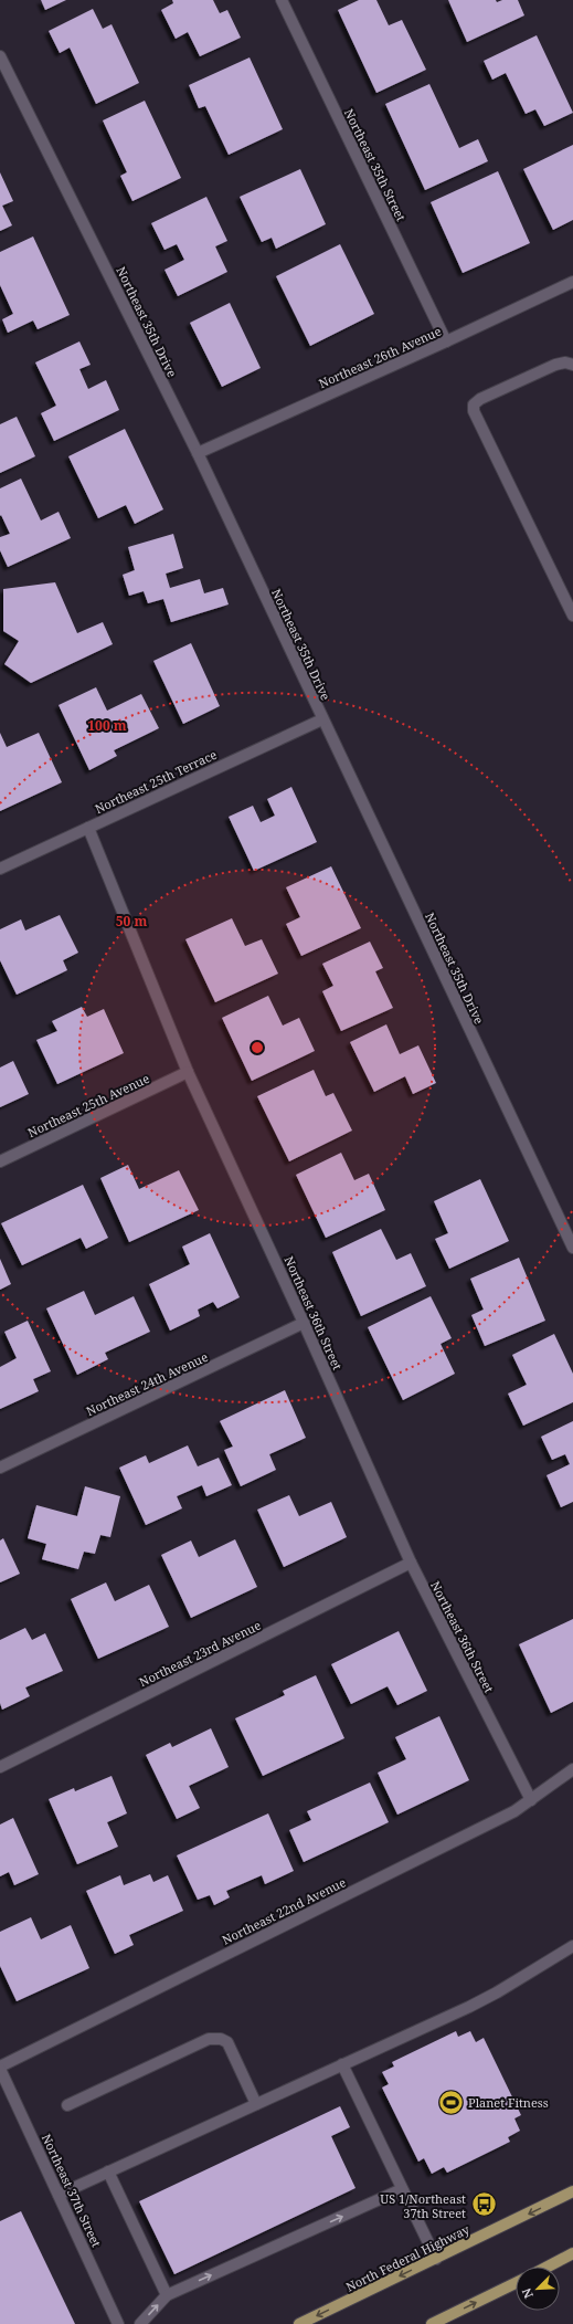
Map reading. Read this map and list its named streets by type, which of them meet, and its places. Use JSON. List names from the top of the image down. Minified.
{"streets":{"main road":["North Federal Highway"],"street":["Northeast 35th Street","Northeast 35th Drive","Northeast 26th Avenue","Northeast 25th Terrace","Northeast 25th Avenue","Northeast 36th Street","Northeast 24th Avenue","Northeast 23rd Avenue","Northeast 22nd Avenue","Northeast 37th Street"]},"crossings":[["Northeast 35th Street","Northeast 26th Avenue"],["Northeast 35th Drive","Northeast 26th Avenue"],["Northeast 35th Drive","Northeast 25th Terrace"],["Northeast 25th Terrace","Northeast 36th Street"],["Northeast 25th Avenue","Northeast 36th Street"],["Northeast 36th Street","Northeast 24th Avenue"],["Northeast 36th Street","Northeast 23rd Avenue"],["Northeast 36th Street","Northeast 22nd Avenue"],["Northeast 22nd Avenue","Northeast 37th Street"]],"places":{"sports":["Planet Fitness"],"bus stop":["US 1/Northeast 37th Street"]},"north":"bottom left","rings":["100 m","50 m"]}
